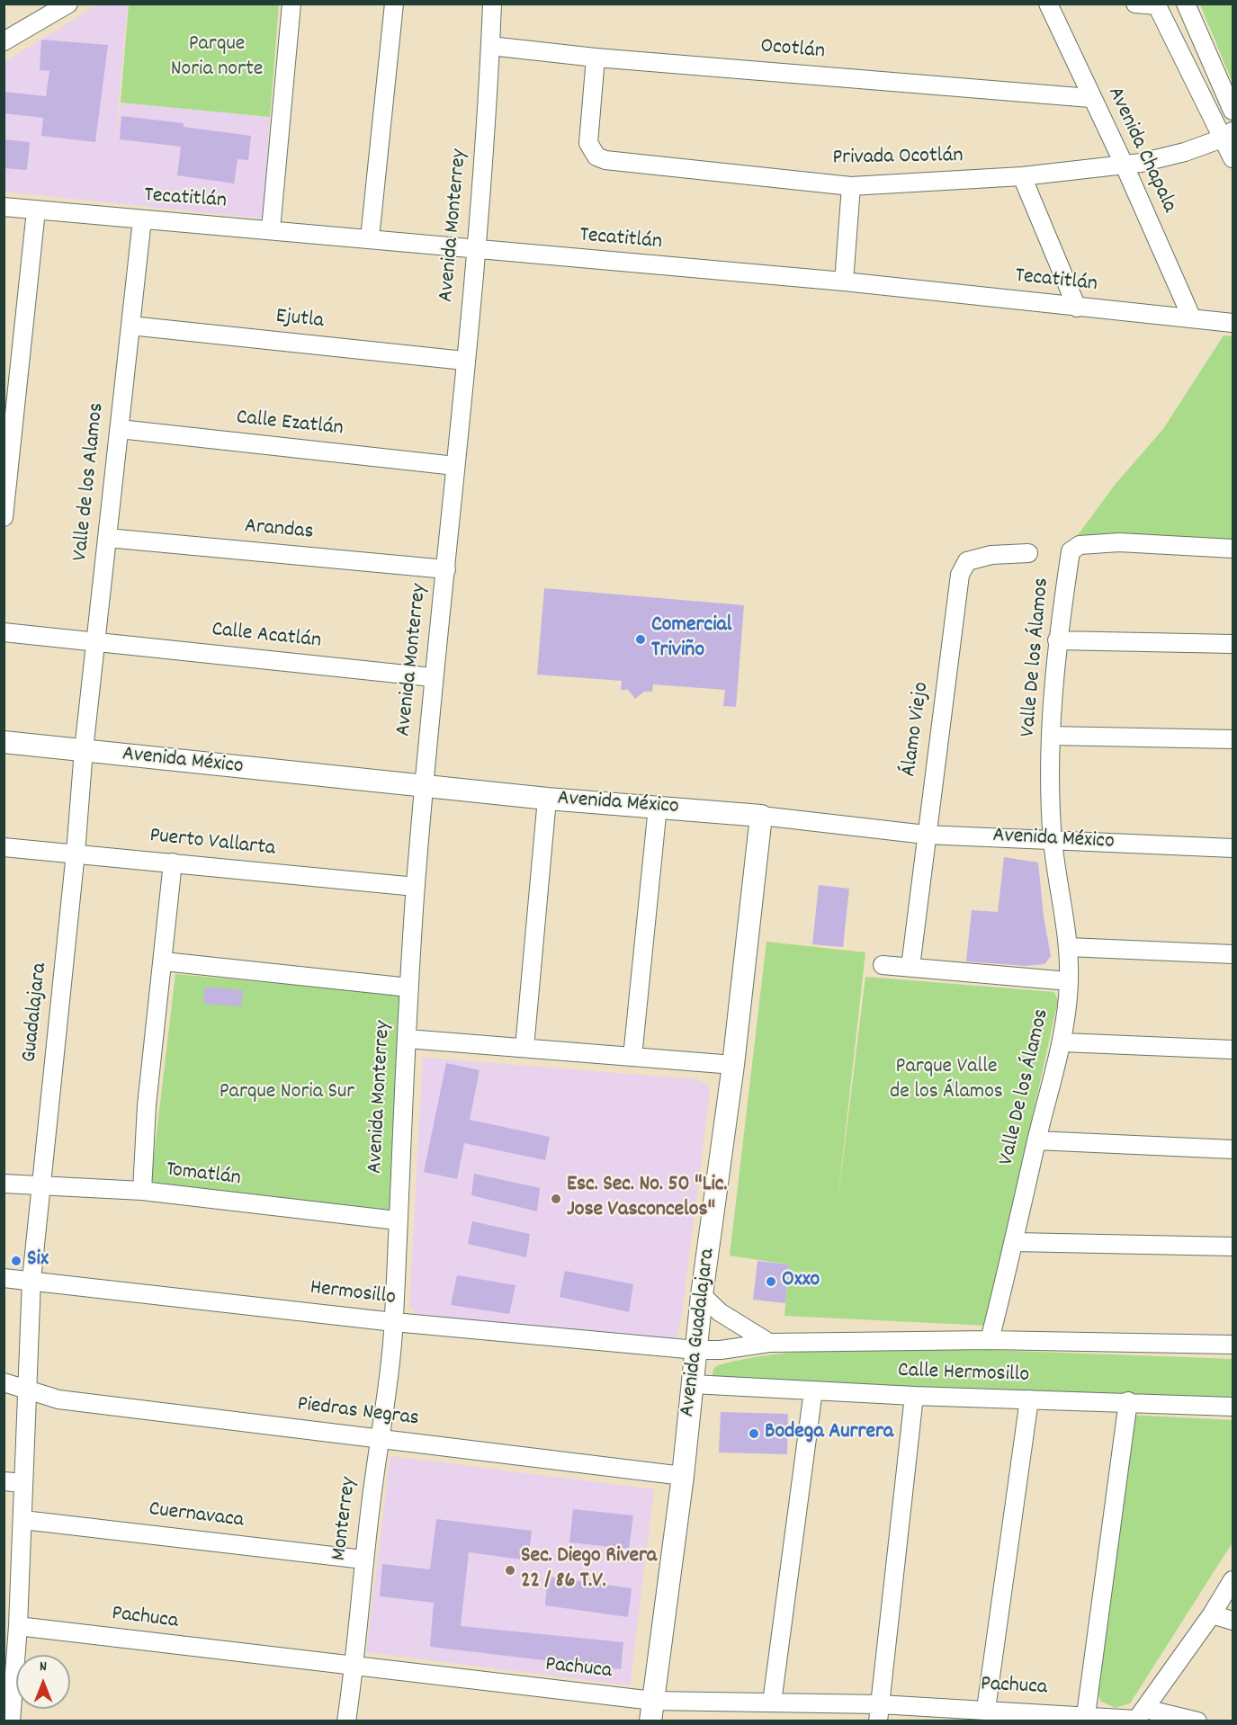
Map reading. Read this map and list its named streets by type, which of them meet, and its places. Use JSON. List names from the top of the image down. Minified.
{"streets":{"main road":["Avenida México","Avenida Guadalajara"],"street":["Ocotlán","Avenida Chapala","Privada Ocotlán","Tecatitlán","Avenida Monterrey","Ejutla","Calle Ezatlán","Valle de los Alamos","Arandas","Calle Acatlán","Valle De los Álamos","Álamo Viejo","Puerto Vallarta","Guadalajara","Tomatlán","Hermosillo","Calle Hermosillo","Piedras Negras","Cuernavaca","Monterrey","Pachuca"]},"crossings":[["Ocotlán","Avenida Chapala"],["Ocotlán","Privada Ocotlán"],["Ocotlán","Avenida Monterrey"],["Avenida Chapala","Privada Ocotlán"],["Avenida Chapala","Tecatitlán"],["Tecatitlán","Avenida Monterrey"],["Tecatitlán","Valle de los Alamos"],["Avenida Monterrey","Ejutla"],["Avenida Monterrey","Calle Ezatlán"],["Avenida Monterrey","Arandas"],["Avenida Monterrey","Calle Acatlán"],["Avenida Monterrey","Avenida México"],["Avenida Monterrey","Puerto Vallarta"],["Avenida Monterrey","Tomatlán"],["Avenida Monterrey","Hermosillo"],["Avenida Monterrey","Monterrey"],["Ejutla","Valle de los Alamos"],["Calle Ezatlán","Valle de los Alamos"],["Valle de los Alamos","Arandas"],["Valle de los Alamos","Calle Acatlán"],["Valle de los Alamos","Avenida México"],["Valle de los Alamos","Guadalajara"],["Valle De los Álamos","Avenida México"],["Valle De los Álamos","Calle Hermosillo"],["Álamo Viejo","Avenida México"],["Avenida México","Guadalajara"],["Avenida México","Avenida Guadalajara"],["Puerto Vallarta","Guadalajara"],["Guadalajara","Tomatlán"],["Guadalajara","Hermosillo"],["Guadalajara","Piedras Negras"],["Guadalajara","Cuernavaca"],["Guadalajara","Pachuca"],["Hermosillo","Avenida Guadalajara"],["Hermosillo","Calle Hermosillo"],["Hermosillo","Monterrey"],["Avenida Guadalajara","Calle Hermosillo"],["Avenida Guadalajara","Piedras Negras"],["Avenida Guadalajara","Pachuca"],["Piedras Negras","Monterrey"],["Cuernavaca","Monterrey"],["Monterrey","Pachuca"]],"parks":["Parque Noria norte","Parque Valle de los Álamos","Parque Noria Sur"],"places":["Comercial Triviño","Esc. Sec. No. 50 \"Lic. Jose Vasconcelos\"","Six","Oxxo","Bodega Aurrera","Sec. Diego Rivera 22 / 86 T.V."],"north":"top"}
